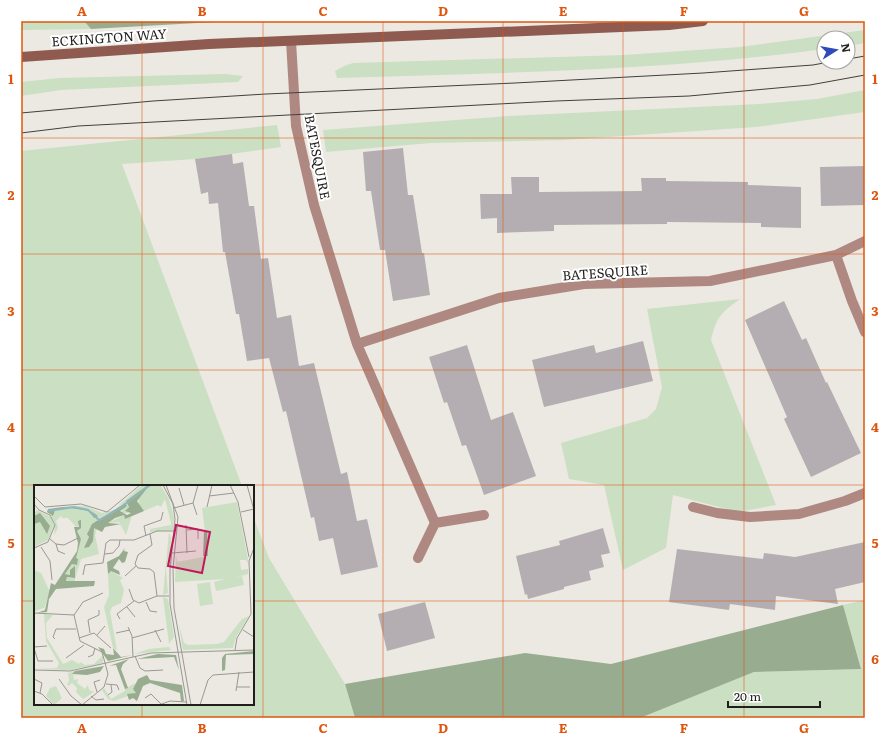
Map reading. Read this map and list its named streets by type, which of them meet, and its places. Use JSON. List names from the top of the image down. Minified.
{"streets":{"main road":["ECKINGTON WAY"],"street":["BATESQUIRE"]},"crossings":[["ECKINGTON WAY","BATESQUIRE"]],"scale_bar":"20 m","north":"right","grid":{"columns":["A","B","C","D","E","F","G"],"rows":["1","2","3","4","5","6"]}}
